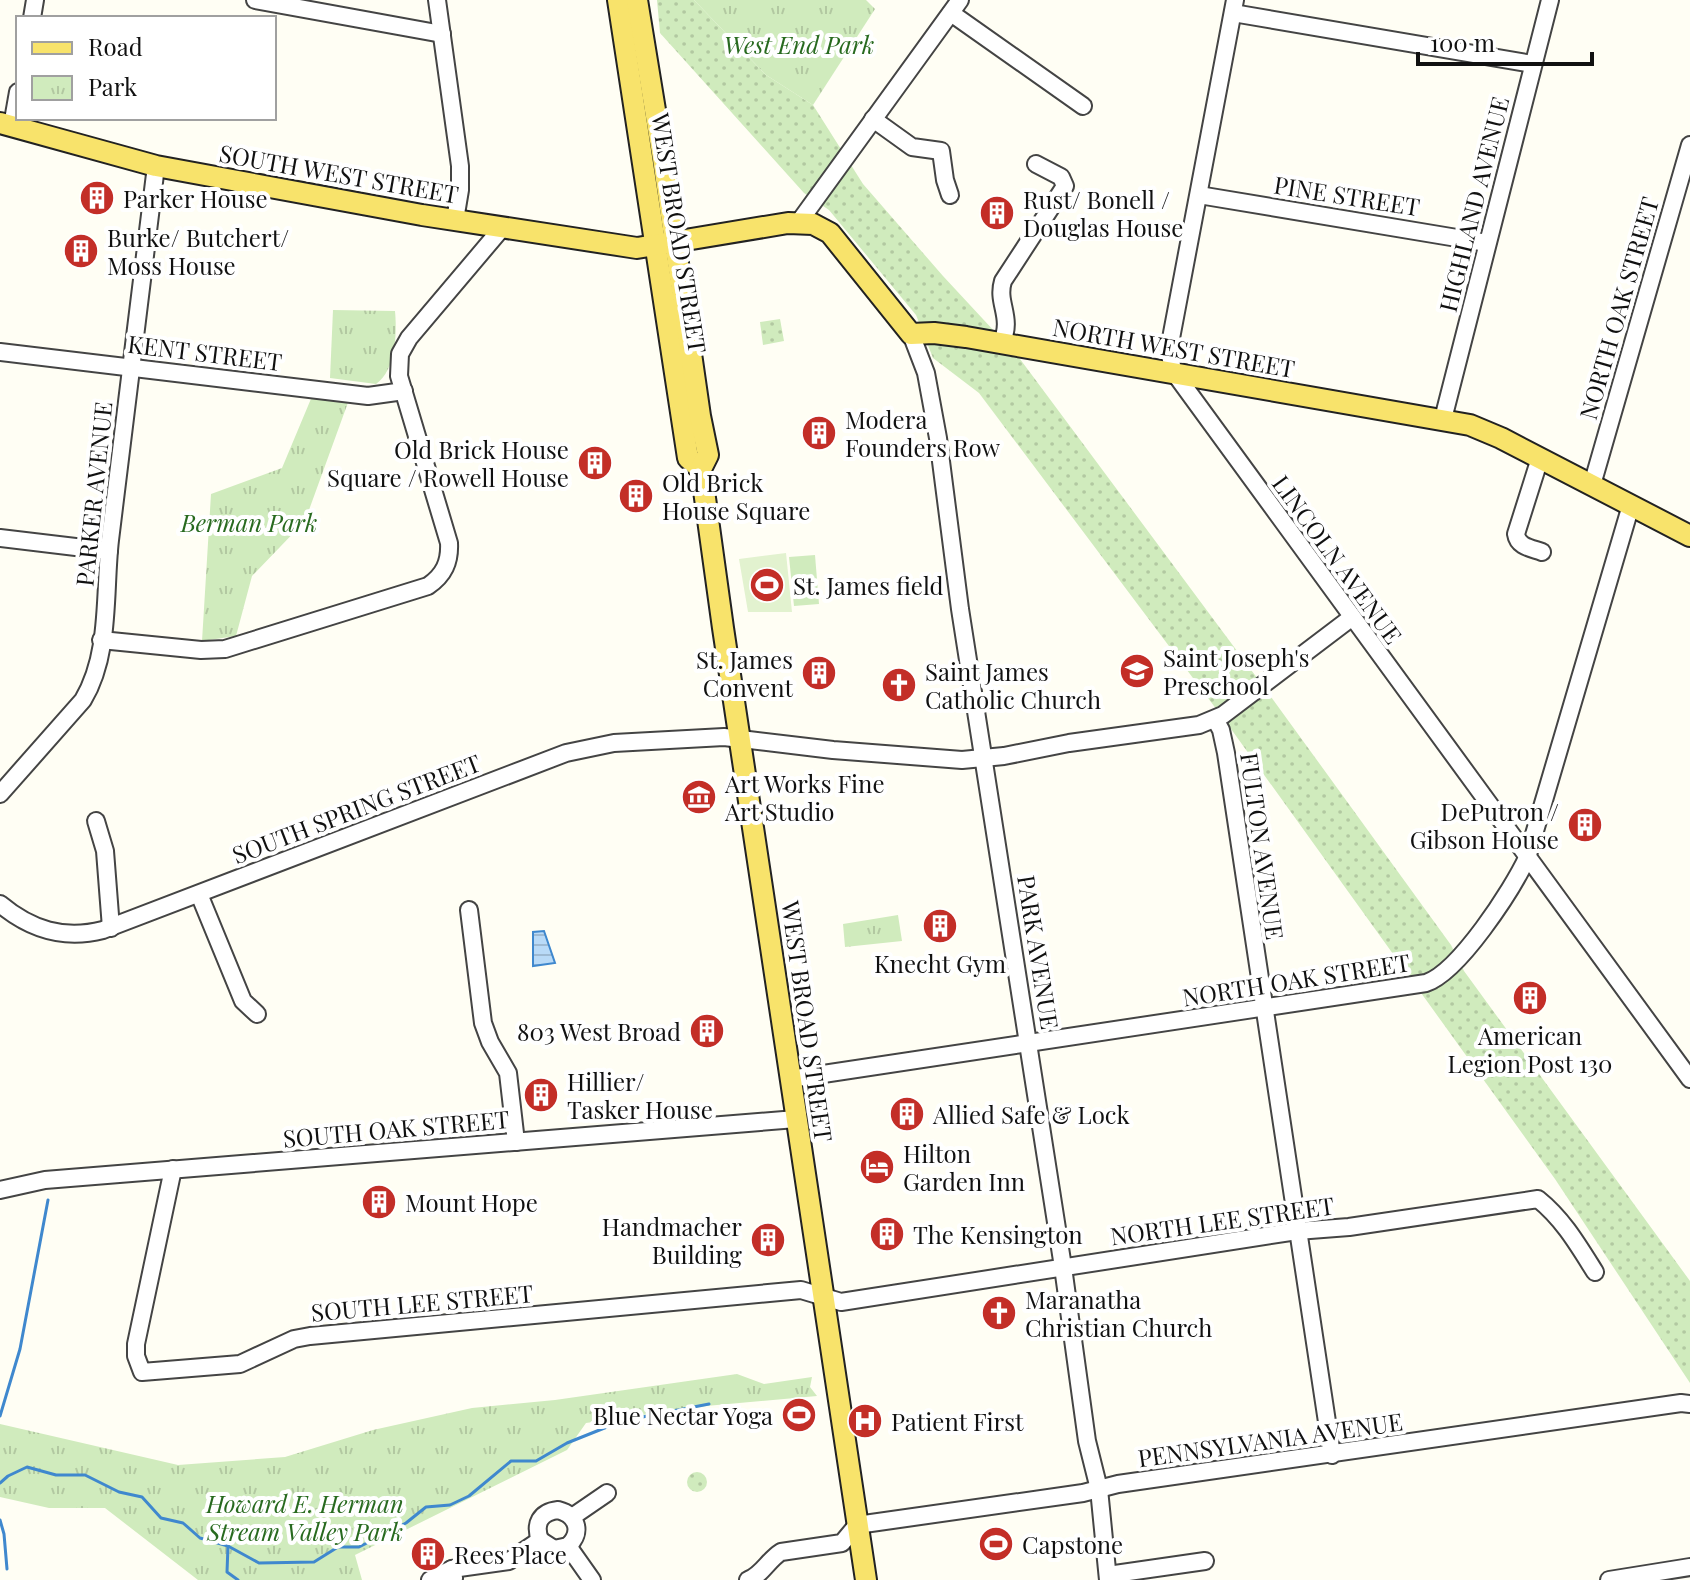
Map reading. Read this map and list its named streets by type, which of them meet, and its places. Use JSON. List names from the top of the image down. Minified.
{"streets":{"main road":["SOUTH WEST STREET","WEST BROAD STREET","NORTH WEST STREET"],"street":["PINE STREET","HIGHLAND AVENUE","NORTH OAK STREET","KENT STREET","PARKER AVENUE","LINCOLN AVENUE","SOUTH SPRING STREET","FULTON AVENUE","PARK AVENUE","SOUTH OAK STREET","NORTH LEE STREET","SOUTH LEE STREET","PENNSYLVANIA AVENUE"]},"crossings":[["SOUTH WEST STREET","WEST BROAD STREET"],["SOUTH WEST STREET","PARKER AVENUE"],["PINE STREET","HIGHLAND AVENUE"],["HIGHLAND AVENUE","NORTH WEST STREET"],["WEST BROAD STREET","NORTH OAK STREET"],["WEST BROAD STREET","SOUTH SPRING STREET"],["WEST BROAD STREET","SOUTH OAK STREET"],["WEST BROAD STREET","NORTH LEE STREET"],["WEST BROAD STREET","SOUTH LEE STREET"],["WEST BROAD STREET","PENNSYLVANIA AVENUE"],["NORTH OAK STREET","NORTH WEST STREET"],["NORTH OAK STREET","LINCOLN AVENUE"],["NORTH OAK STREET","FULTON AVENUE"],["NORTH OAK STREET","PARK AVENUE"],["NORTH WEST STREET","LINCOLN AVENUE"],["NORTH WEST STREET","PARK AVENUE"],["KENT STREET","PARKER AVENUE"],["SOUTH SPRING STREET","FULTON AVENUE"],["SOUTH SPRING STREET","PARK AVENUE"],["FULTON AVENUE","NORTH LEE STREET"],["FULTON AVENUE","PENNSYLVANIA AVENUE"],["PARK AVENUE","NORTH LEE STREET"],["PARK AVENUE","PENNSYLVANIA AVENUE"],["SOUTH OAK STREET","SOUTH LEE STREET"],["NORTH LEE STREET","SOUTH LEE STREET"]],"parks":["West End Park","Berman Park","Howard E. Herman Stream Valley Park"],"places":{"building":["Parker House","Rust/ Bonell / Douglas House","Burke/ Butchert/ Moss House","Modera Founders Row","Old Brick House Square / Rowell House","Old Brick House Square","St. James Convent","DePutron / Gibson House","Knecht Gym","American Legion Post 130","803 West Broad","Hillier/ Tasker House","Allied Safe & Lock","Mount Hope","The Kensington","Handmacher Building","Rees Place"],"sports":["St. James field","Blue Nectar Yoga","Capstone"],"school or university":["Saint Joseph's Preschool"],"church":["Saint James Catholic Church","Maranatha Christian Church"],"museum":["Art Works Fine Art Studio"],"hotel":["Hilton Garden Inn"],"hospital":["Patient First"]},"legend":["Road","Park"],"scale_bar":"100 m"}
